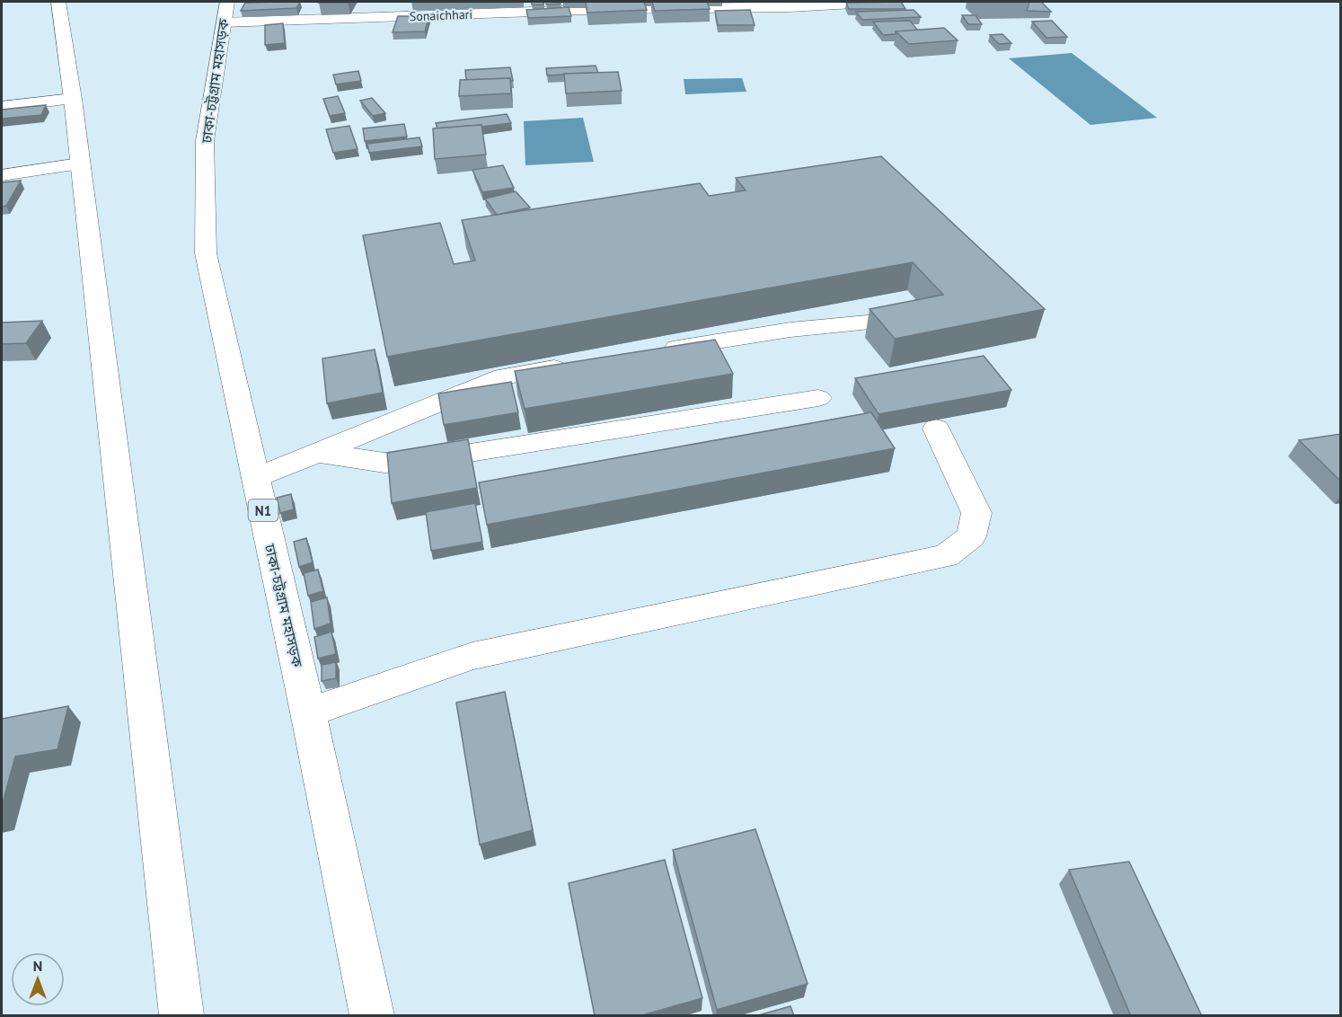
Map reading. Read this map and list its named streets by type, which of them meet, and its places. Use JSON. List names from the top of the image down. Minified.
{"streets":{"main road":["Sonaichhari","ঢাকা-চট্টগ্রাম মহাসড়ক","N1"]},"crossings":[["Sonaichhari","ঢাকা-চট্টগ্রাম মহাসড়ক"]],"north":"top"}
